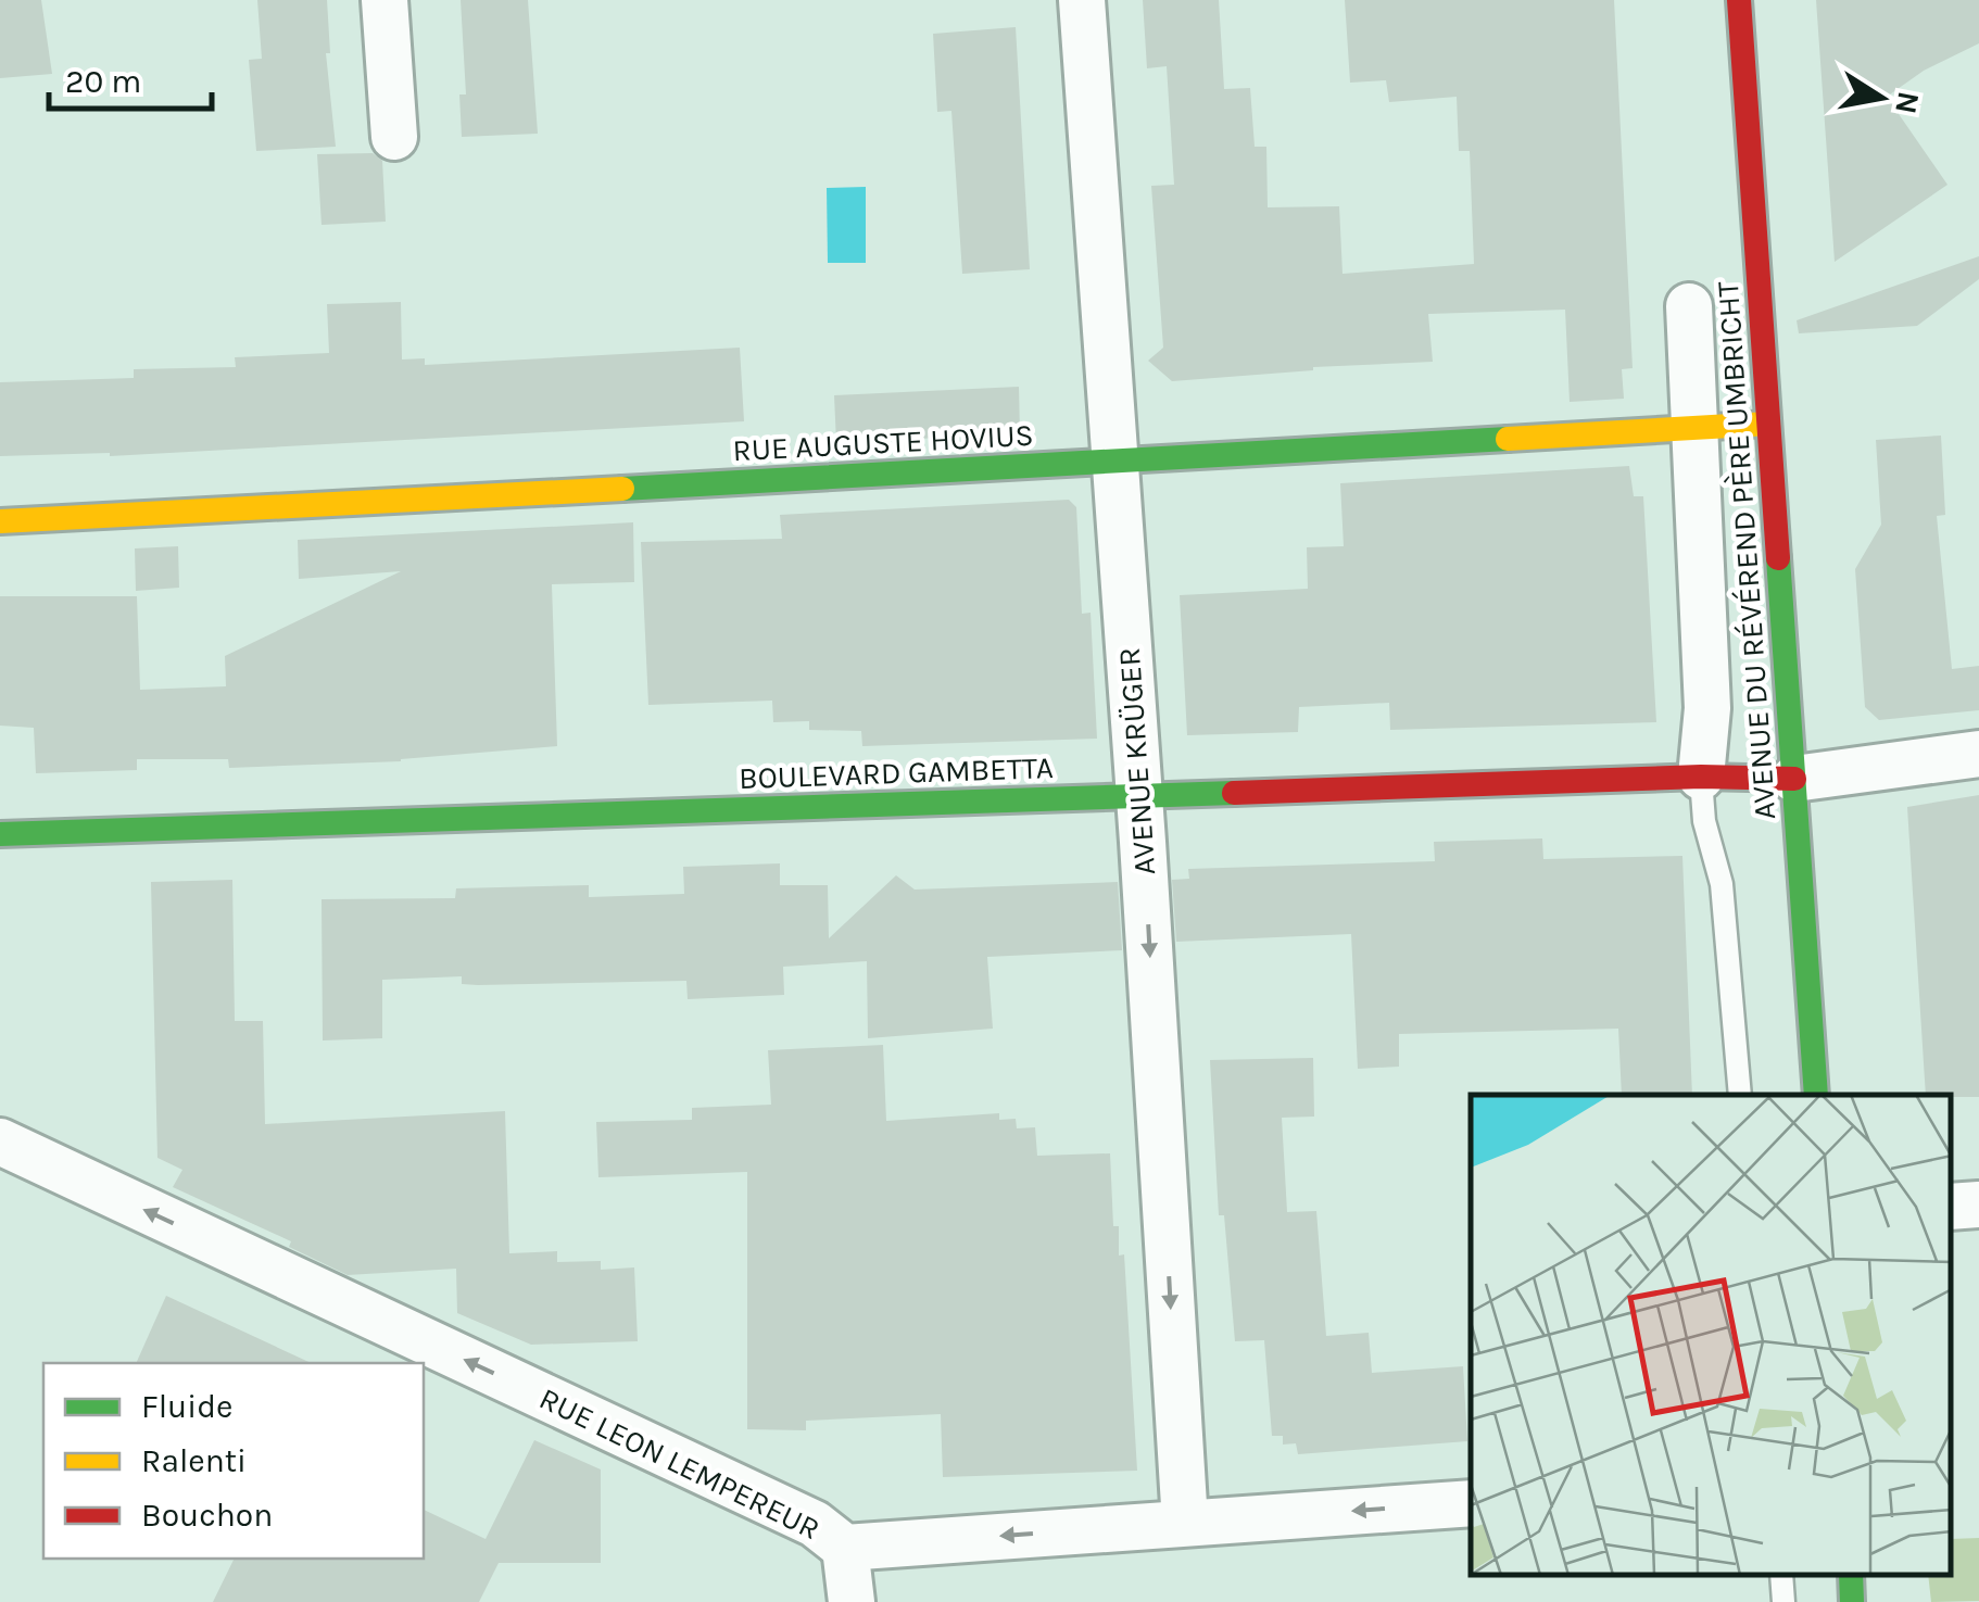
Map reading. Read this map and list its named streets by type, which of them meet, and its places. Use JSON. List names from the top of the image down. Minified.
{"streets":{"main road":["RUE AUGUSTE HOVIUS","AVENUE DU RÉVÉREND PÈRE UMBRICHT","BOULEVARD GAMBETTA"],"street":["AVENUE KRÜGER","RUE LEON LEMPEREUR"]},"crossings":[["RUE AUGUSTE HOVIUS","AVENUE DU RÉVÉREND PÈRE UMBRICHT"],["RUE AUGUSTE HOVIUS","AVENUE KRÜGER"],["AVENUE DU RÉVÉREND PÈRE UMBRICHT","BOULEVARD GAMBETTA"],["AVENUE KRÜGER","BOULEVARD GAMBETTA"],["AVENUE KRÜGER","RUE LEON LEMPEREUR"]],"one_way":["AVENUE KRÜGER","RUE LEON LEMPEREUR"],"legend":["Fluide","Ralenti","Bouchon"],"scale_bar":"20 m","north":"right"}
